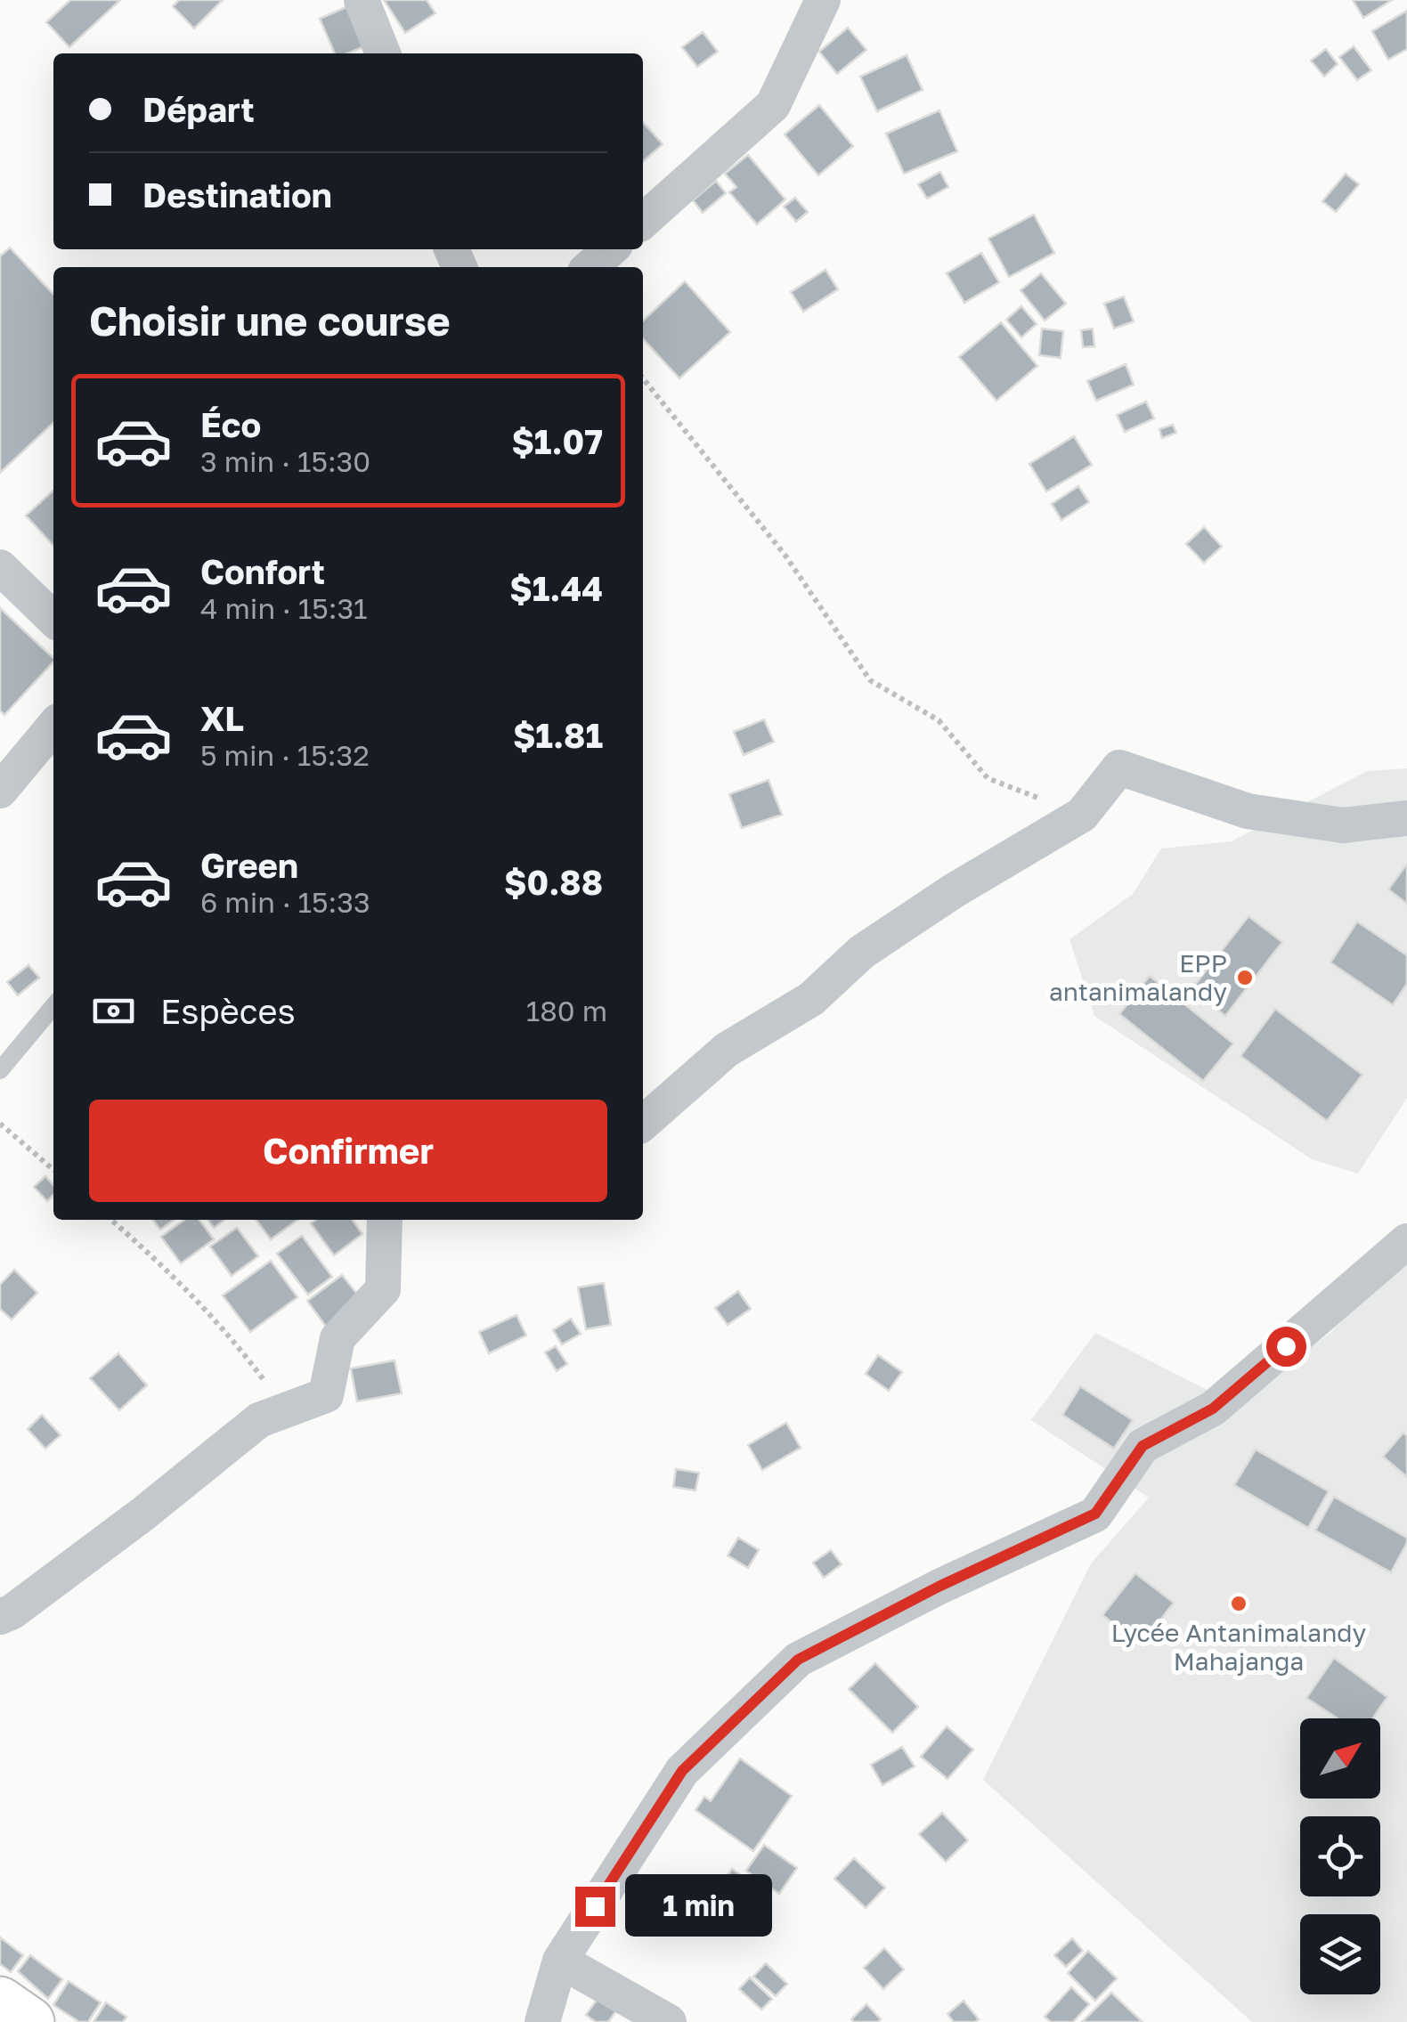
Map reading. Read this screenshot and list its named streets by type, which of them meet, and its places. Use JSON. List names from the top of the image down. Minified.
{"places":["EPP antanimalandy","Lycée Antanimalandy Mahajanga"],"north":"top right","page":{"banner":["Départ","Destination"],"heading":"Choisir une course","list":[{"name":"Éco","note":"3 min · 15:30","value":"$1.07"},{"name":"Confort","note":"4 min · 15:31","value":"$1.44"},{"name":"XL","note":"5 min · 15:32","value":"$1.81"},{"name":"Green","note":"6 min · 15:33","value":"$0.88"}],"pay":["Espèces","180 m"],"buttons":"Confirmer","bubble":"1 min"}}
